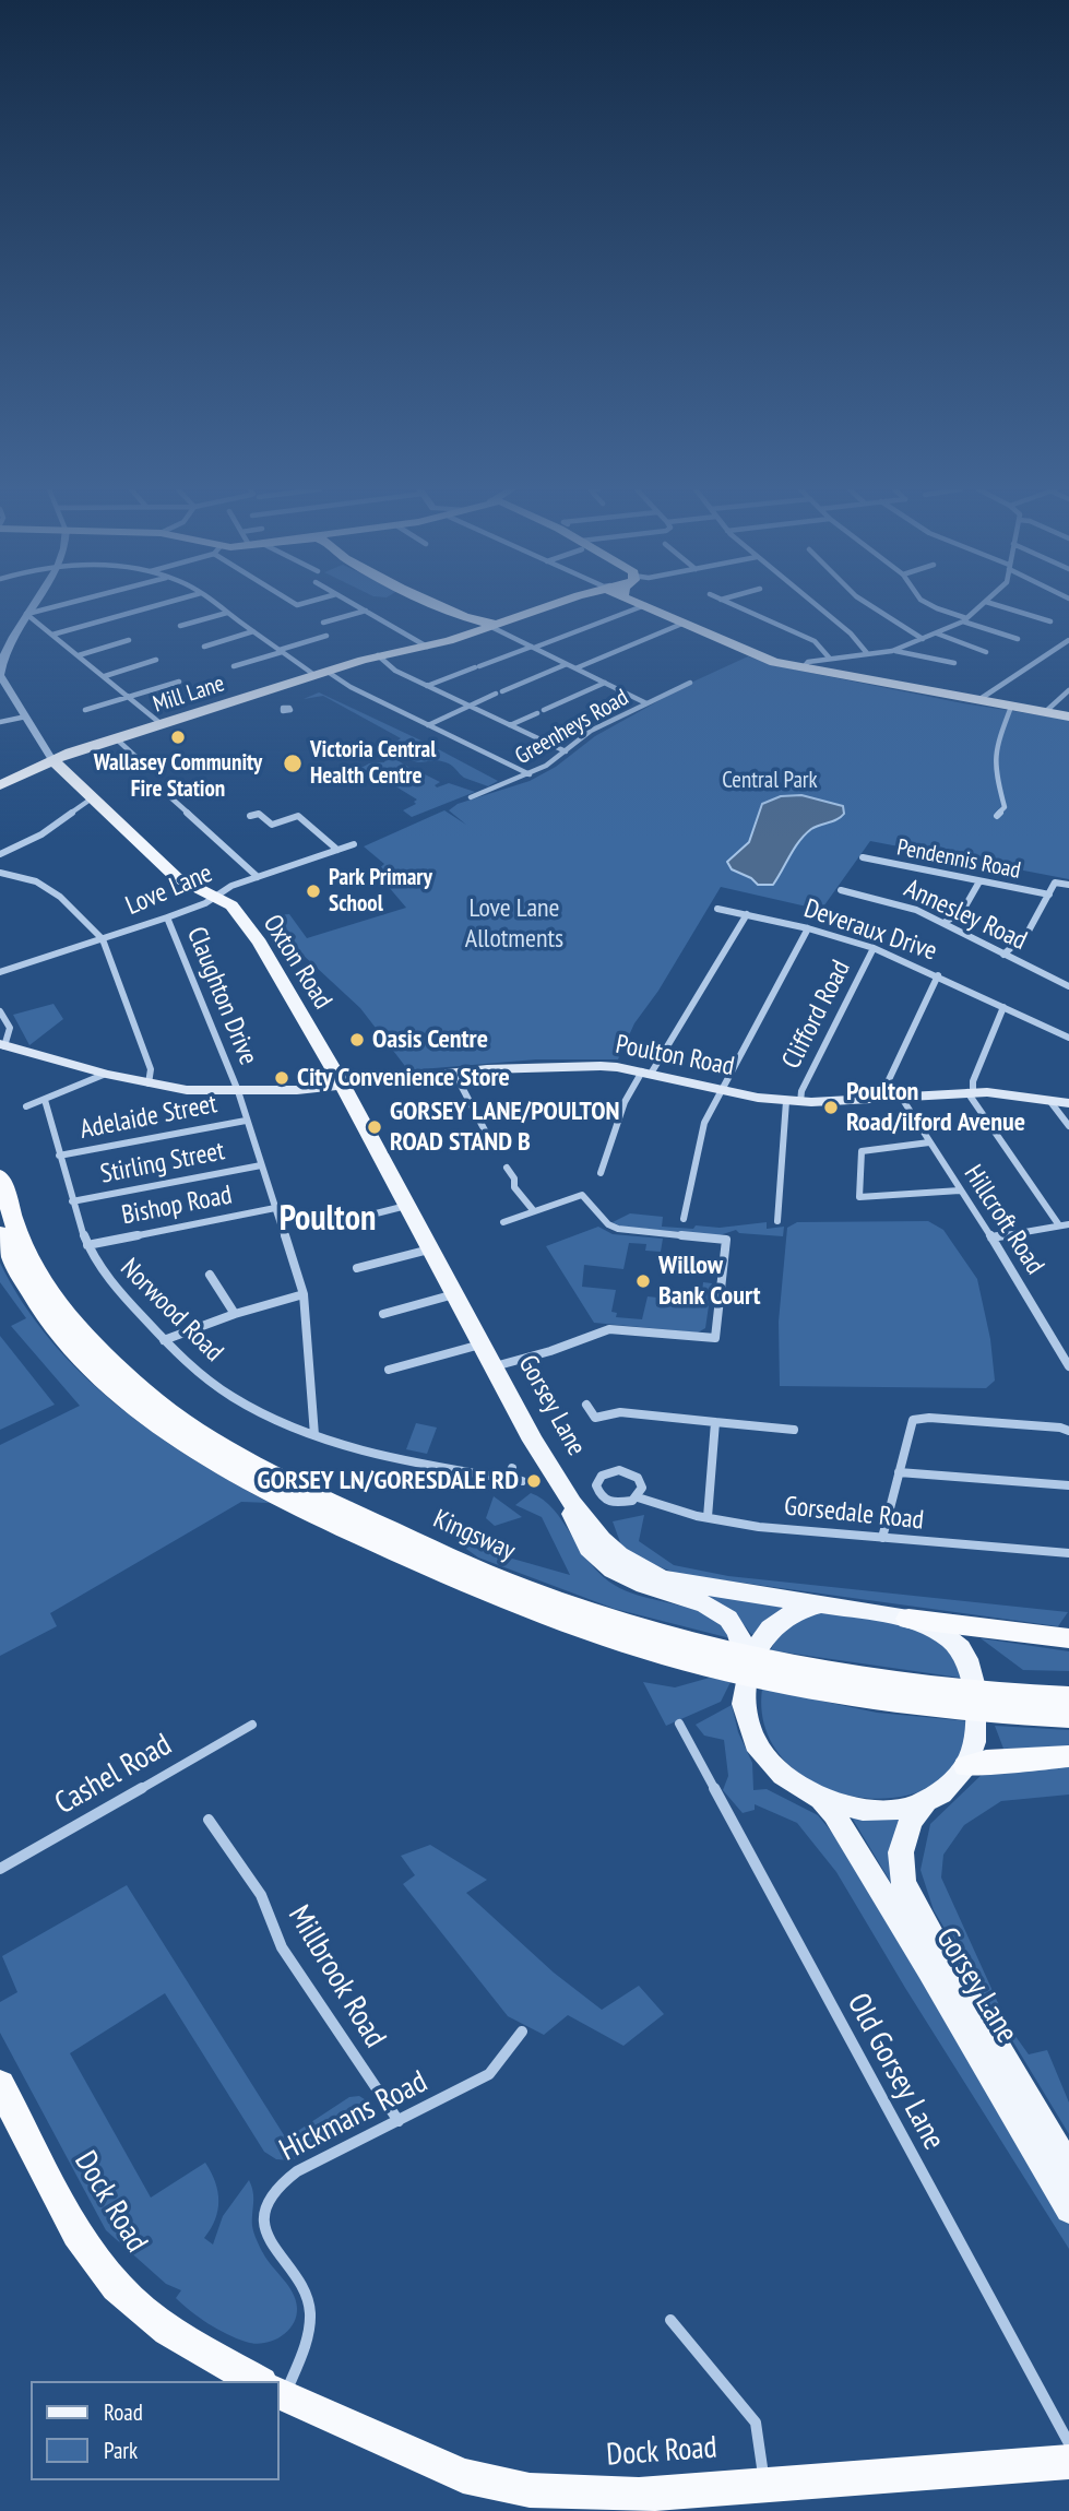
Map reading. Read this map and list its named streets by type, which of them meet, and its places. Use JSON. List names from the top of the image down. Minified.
{"streets":{"highway":["Kingsway","Dock Road"],"main road":["Mill Lane","Oxton Road","Poulton Road","Gorsey Lane"],"street":["Greenheys Road","Pendennis Road","Love Lane","Annesley Road","Deveraux Drive","Claughton Drive","Clifford Road","Adelaide Street","Stirling Street","Bishop Road","Hillcroft Road","Norwood Road","Gorsedale Road","Cashel Road","Millbrook Road","Old Gorsey Lane","Hickmans Road"]},"crossings":[["Love Lane","Oxton Road"],["Love Lane","Claughton Drive"],["Deveraux Drive","Clifford Road"],["Oxton Road","Poulton Road"],["Oxton Road","Gorsey Lane"],["Claughton Drive","Poulton Road"],["Claughton Drive","Adelaide Street"],["Claughton Drive","Stirling Street"],["Claughton Drive","Bishop Road"],["Claughton Drive","Norwood Road"],["Clifford Road","Poulton Road"],["Poulton Road","Hillcroft Road"],["Poulton Road","Gorsey Lane"],["Adelaide Street","Norwood Road"],["Stirling Street","Norwood Road"],["Bishop Road","Norwood Road"],["Millbrook Road","Hickmans Road"]],"districts":["Poulton"],"parks":["Central Park","Love Lane Allotments"],"places":["Wallasey Community Fire Station","Victoria Central Health Centre","Park Primary School","Oasis Centre","City Convenience Store","Poulton Road/ilford Avenue","GORSEY LANE/POULTON ROAD STAND B","Willow Bank Court","GORSEY LN/GORESDALE RD"],"legend":["Road","Park"]}
